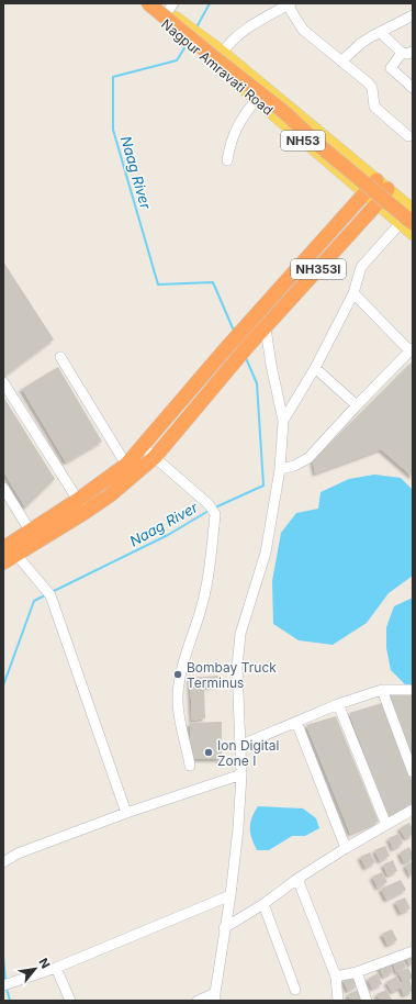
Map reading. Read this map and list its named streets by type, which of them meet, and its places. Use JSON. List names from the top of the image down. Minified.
{"streets":{"highway":["NH353I"],"main road":["Nagpur Amravati Road","NH53"]},"crossings":[["Nagpur Amravati Road","NH353I"]],"water":["Naag River"],"places":["Bombay Truck Terminus","Ion Digital Zone I"],"north":"top right"}
